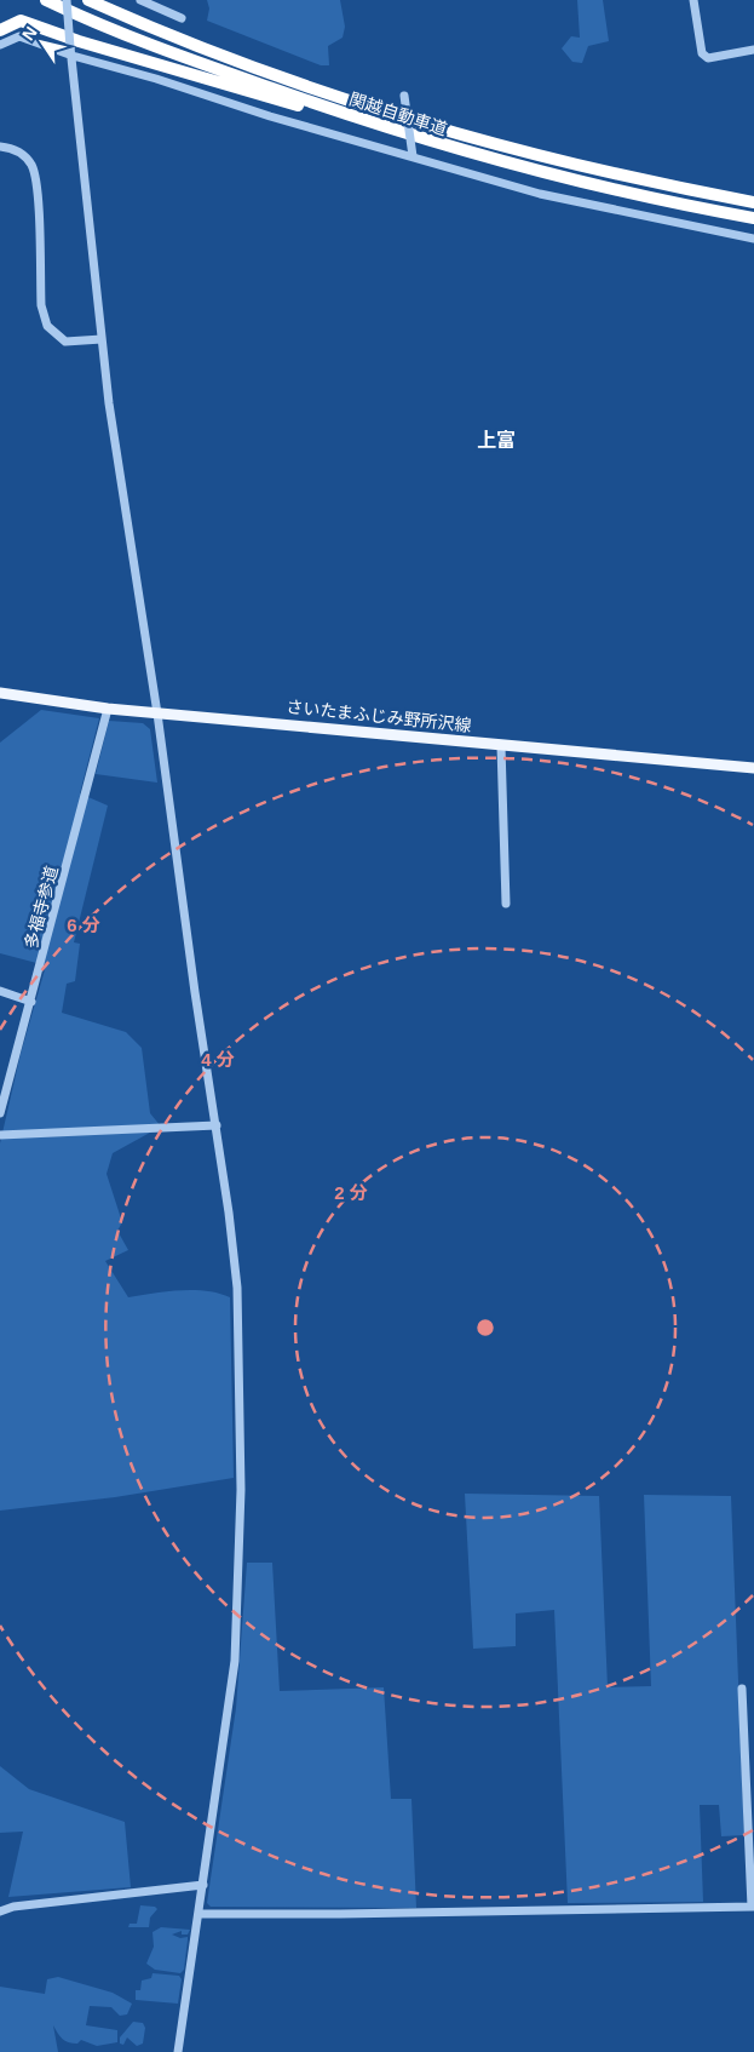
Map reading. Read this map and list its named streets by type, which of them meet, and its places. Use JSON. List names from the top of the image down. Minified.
{"streets":{"highway":["関越自動車道"],"main road":["さいたまふじみ野所沢線"],"street":["多福寺参道"]},"crossings":[["さいたまふじみ野所沢線","多福寺参道"]],"districts":["上富"],"north":"top left","rings":["6 分","4 分","2 分"]}
